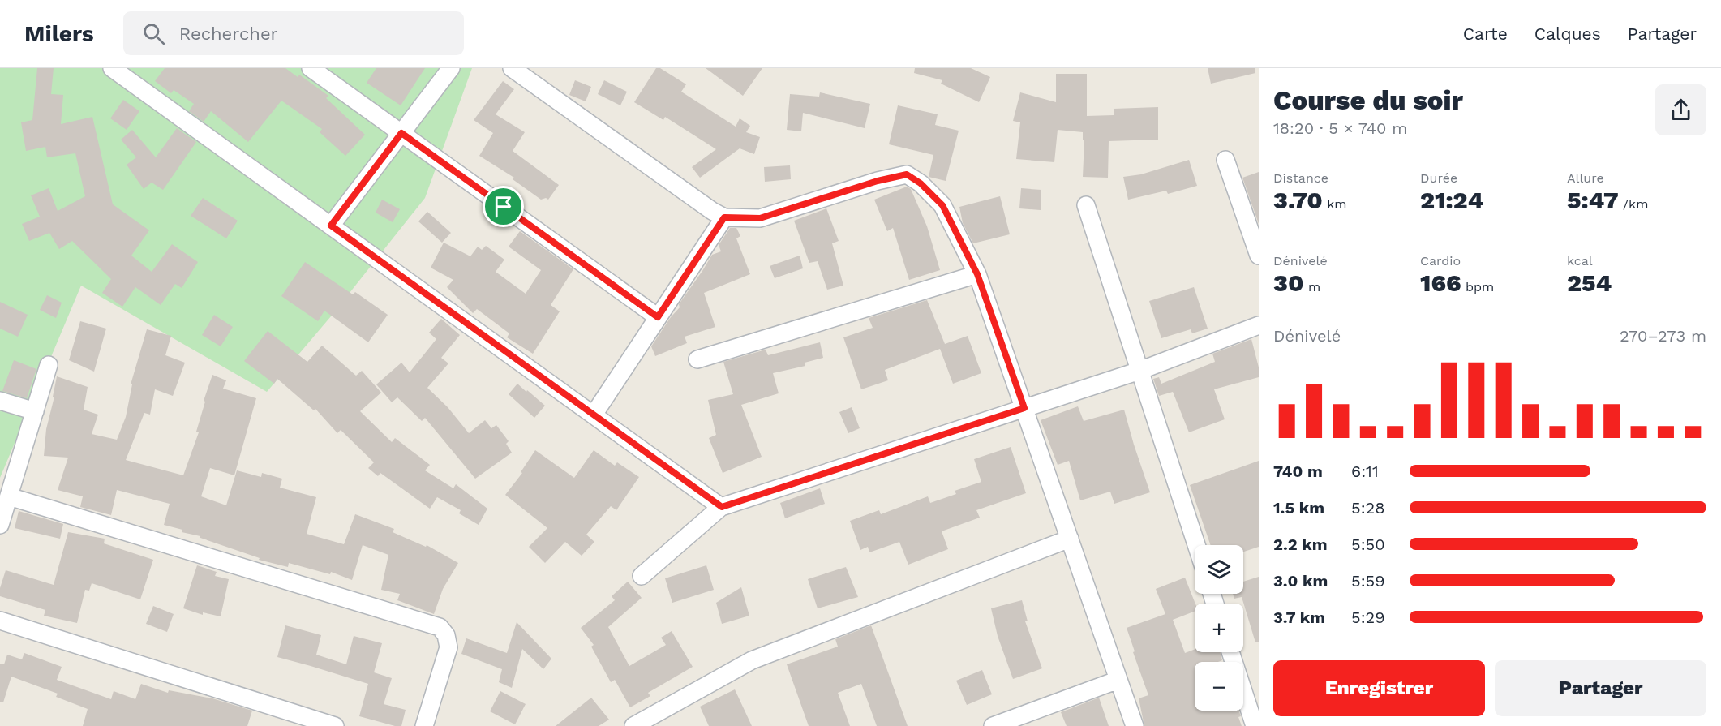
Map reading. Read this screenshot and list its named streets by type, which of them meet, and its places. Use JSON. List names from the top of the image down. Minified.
{"page":{"header":"Milers","search":"Rechercher","nav":["Carte","Calques","Partager"],"heading":["Course du soir","18:20 · 5 × 740 m"],"stats":[["Distance","3.70 km"],["Durée","21:24"],["Allure","5:47 /km"],["Dénivelé","30 m"],["Cardio","166 bpm"],["kcal","254"]],"chart":["Dénivelé","270–273 m"],"list":[{"name":"740 m","note":"6:11"},{"name":"1.5 km","note":"5:28"},{"name":"2.2 km","note":"5:50"},{"name":"3.0 km","note":"5:59"},{"name":"3.7 km","note":"5:29"}],"map_buttons":["+","−"],"buttons":["Enregistrer","Partager"]}}
